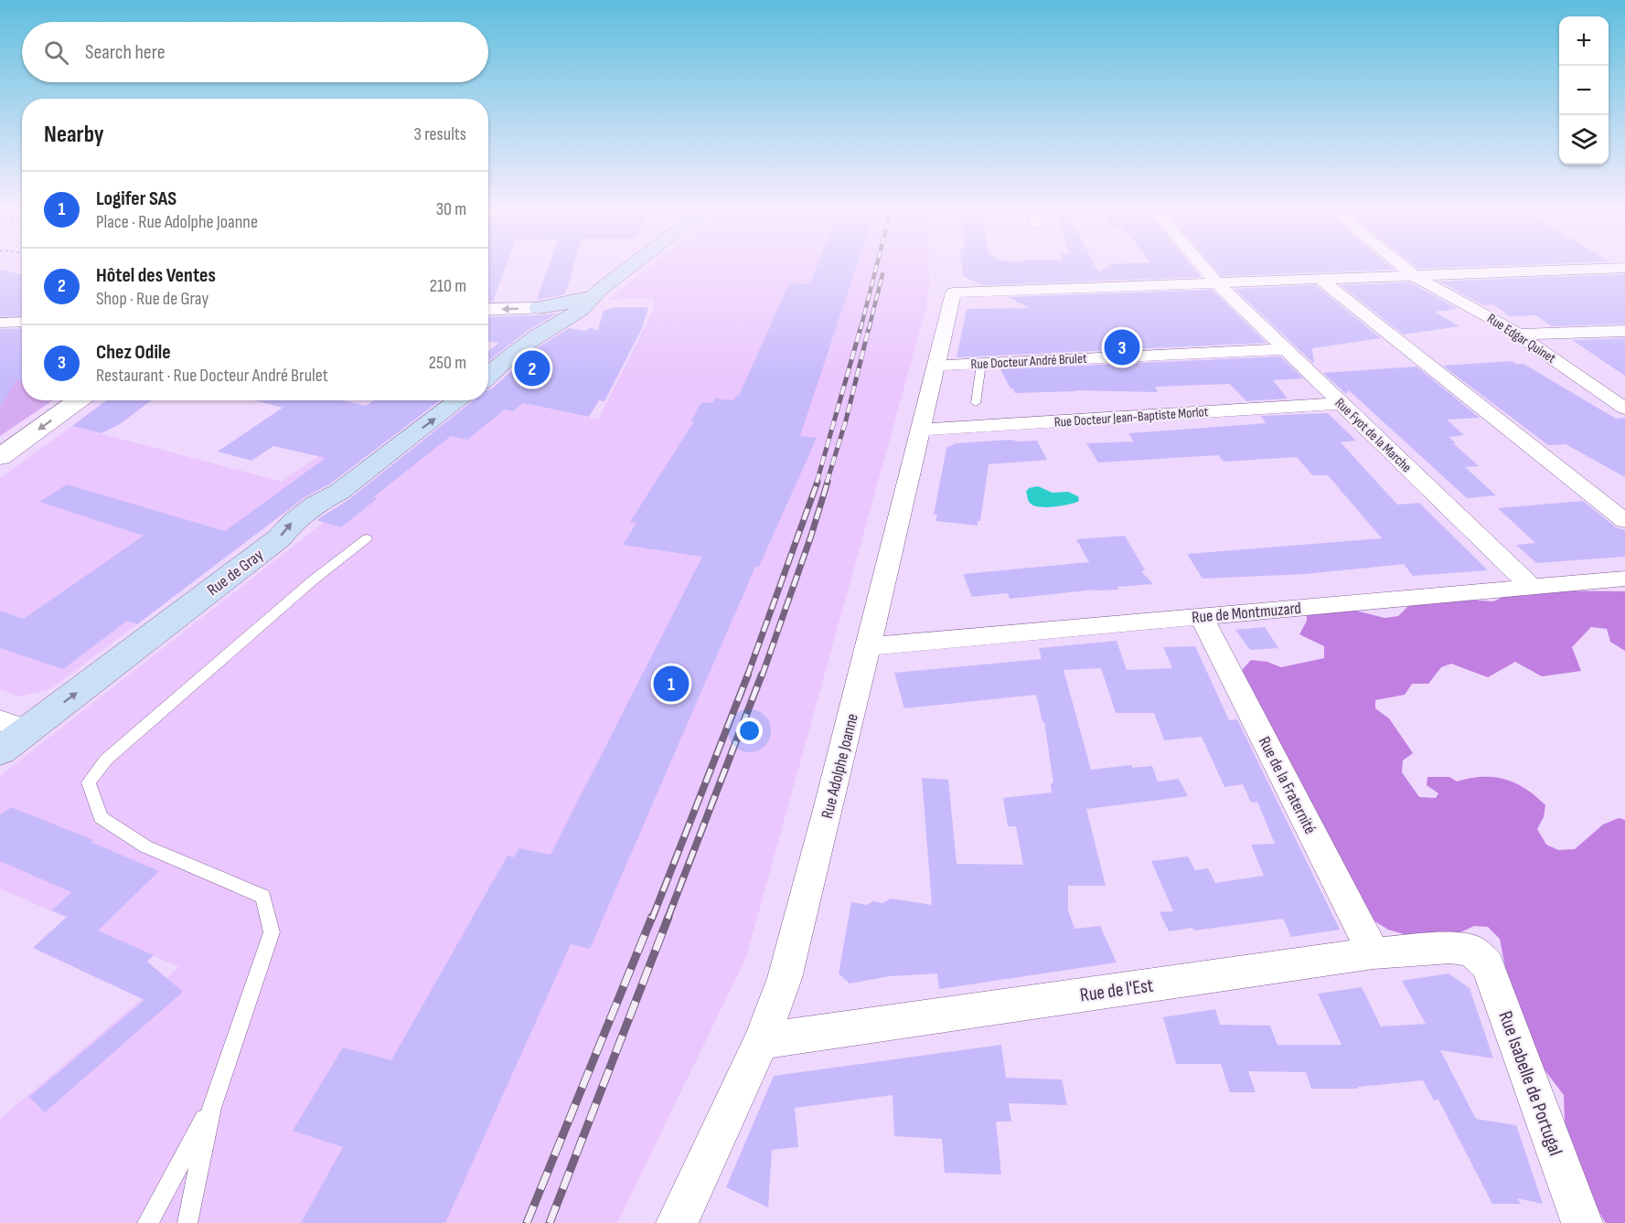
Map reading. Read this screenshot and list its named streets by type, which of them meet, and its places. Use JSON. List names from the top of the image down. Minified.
{"streets":{"main road":["Rue de Gray"],"street":["Rue Edgar Quinet","Rue Docteur André Brulet","Rue Docteur Jean-Baptiste Morlot","Rue Fyot de la Marche","Rue de Montmuzard","Rue Adolphe Joanne","Rue de la Fraternité","Rue de l'Est","Rue Isabelle de Portugal"]},"crossings":[["Rue Docteur André Brulet","Rue Fyot de la Marche"],["Rue Docteur André Brulet","Rue Adolphe Joanne"],["Rue Docteur Jean-Baptiste Morlot","Rue Fyot de la Marche"],["Rue Docteur Jean-Baptiste Morlot","Rue Adolphe Joanne"],["Rue Fyot de la Marche","Rue de Montmuzard"],["Rue Fyot de la Marche","Rue Adolphe Joanne"],["Rue de Montmuzard","Rue Adolphe Joanne"],["Rue de Montmuzard","Rue de la Fraternité"],["Rue Adolphe Joanne","Rue de l'Est"],["Rue de la Fraternité","Rue de l'Est"],["Rue de l'Est","Rue Isabelle de Portugal"]],"one_way":["Rue de Gray"],"page":{"map_buttons":["+","−"],"search":"Search here","heading":["Nearby","3 results"],"list":[{"mark":"1","name":"Logifer SAS","note":"Place · Rue Adolphe Joanne","value":"30 m"},{"mark":"2","name":"Hôtel des Ventes","note":"Shop · Rue de Gray","value":"210 m"},{"mark":"3","name":"Chez Odile","note":"Restaurant · Rue Docteur André Brulet","value":"250 m"}],"pins":["3","2","1"]}}
